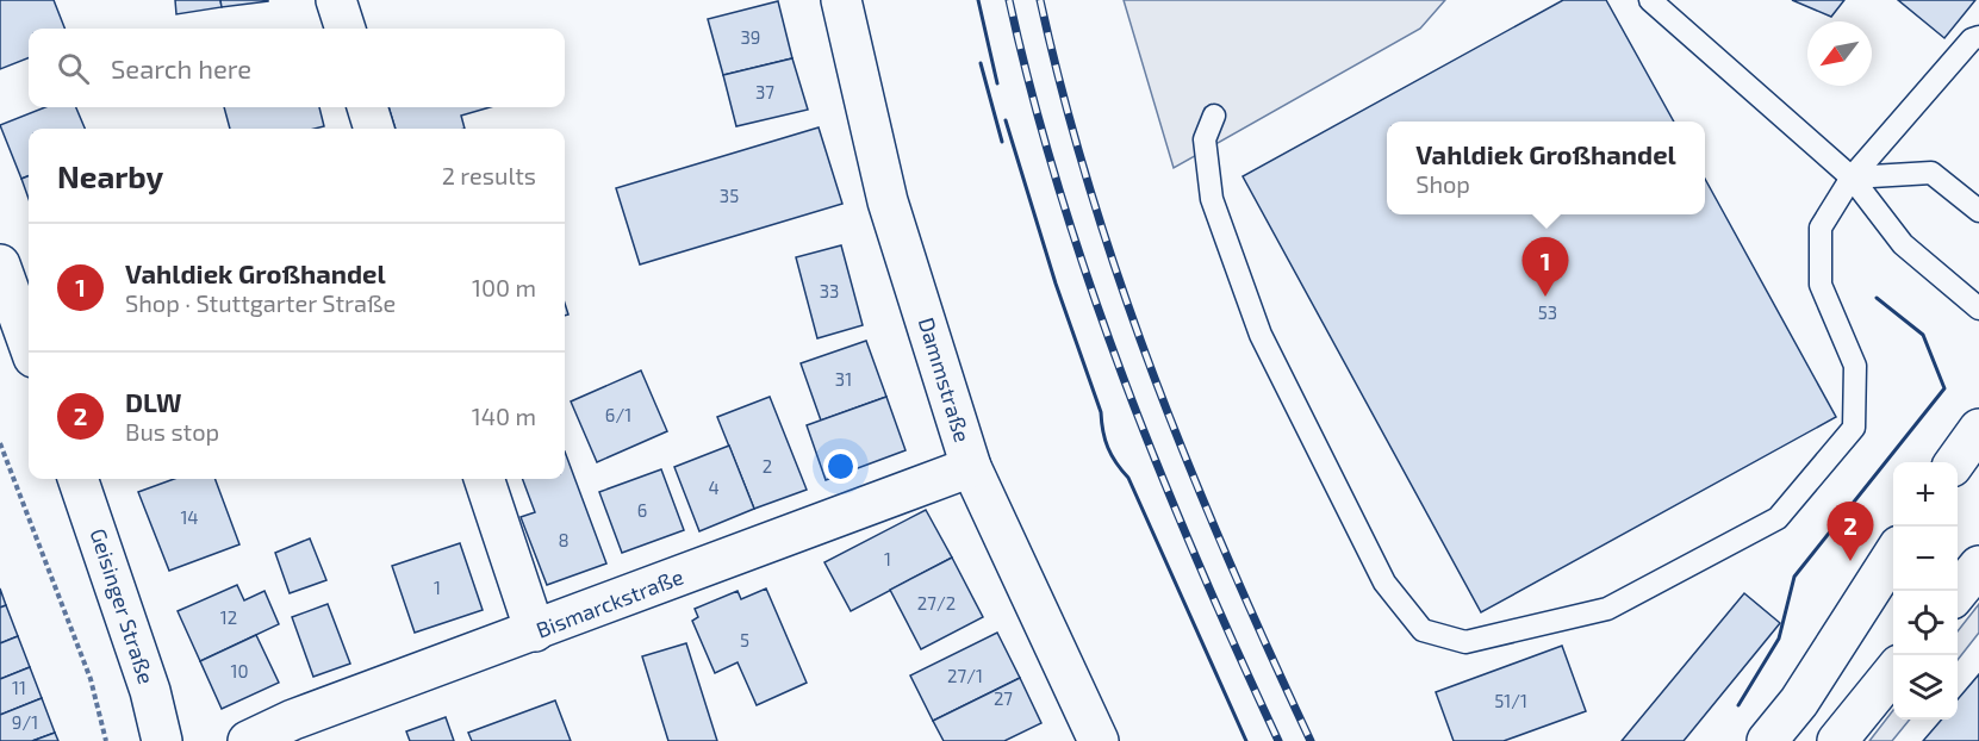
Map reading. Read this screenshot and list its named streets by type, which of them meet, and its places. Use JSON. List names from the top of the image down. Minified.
{"streets":{"street":["Dammstraße","Bismarckstraße","Geisinger Straße"]},"crossings":[["Dammstraße","Bismarckstraße"]],"house_numbers":["39","37","35","33","53","31","6/1","2","4","6","14","8","1","1","27/2","12","5","10","27/1","11","27","51/1","9/1"],"north":"bottom left","page":{"search":"Search here","popup":["Vahldiek Großhandel","Shop"],"heading":["Nearby","2 results"],"list":[{"mark":"1","name":"Vahldiek Großhandel","note":"Shop · Stuttgarter Straße","value":"100 m"},{"mark":"2","name":"DLW","note":"Bus stop","value":"140 m"}],"pins":["1","2"],"map_buttons":["+","−"]}}
